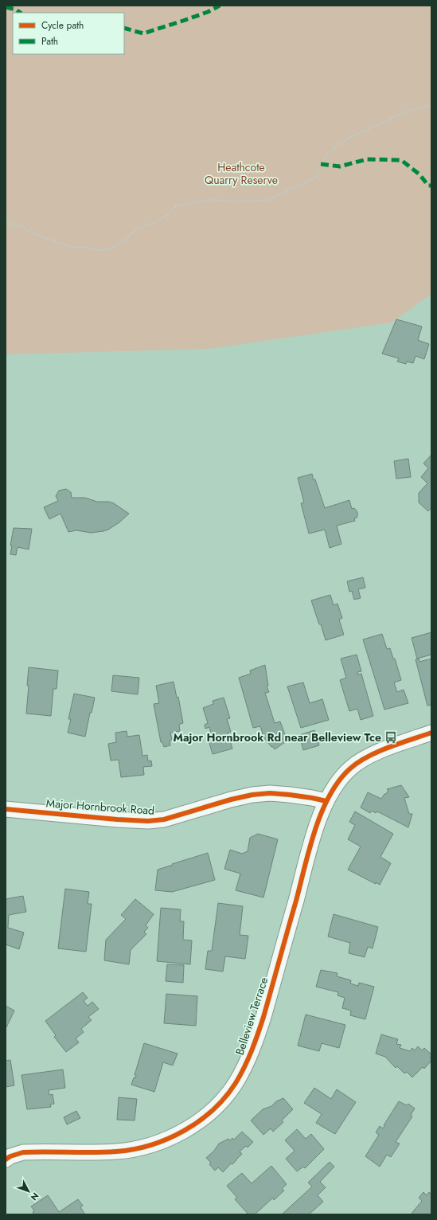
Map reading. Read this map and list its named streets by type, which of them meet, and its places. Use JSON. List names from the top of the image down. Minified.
{"streets":{"street":["Major Hornbrook Road","Belleview Terrace"]},"crossings":[["Major Hornbrook Road","Belleview Terrace"]],"parks":["Heathcote Quarry Reserve"],"places":{"bus stop":["Major Hornbrook Rd near Belleview Tce"]},"legend":["Cycle path","Path"],"north":"bottom right"}
